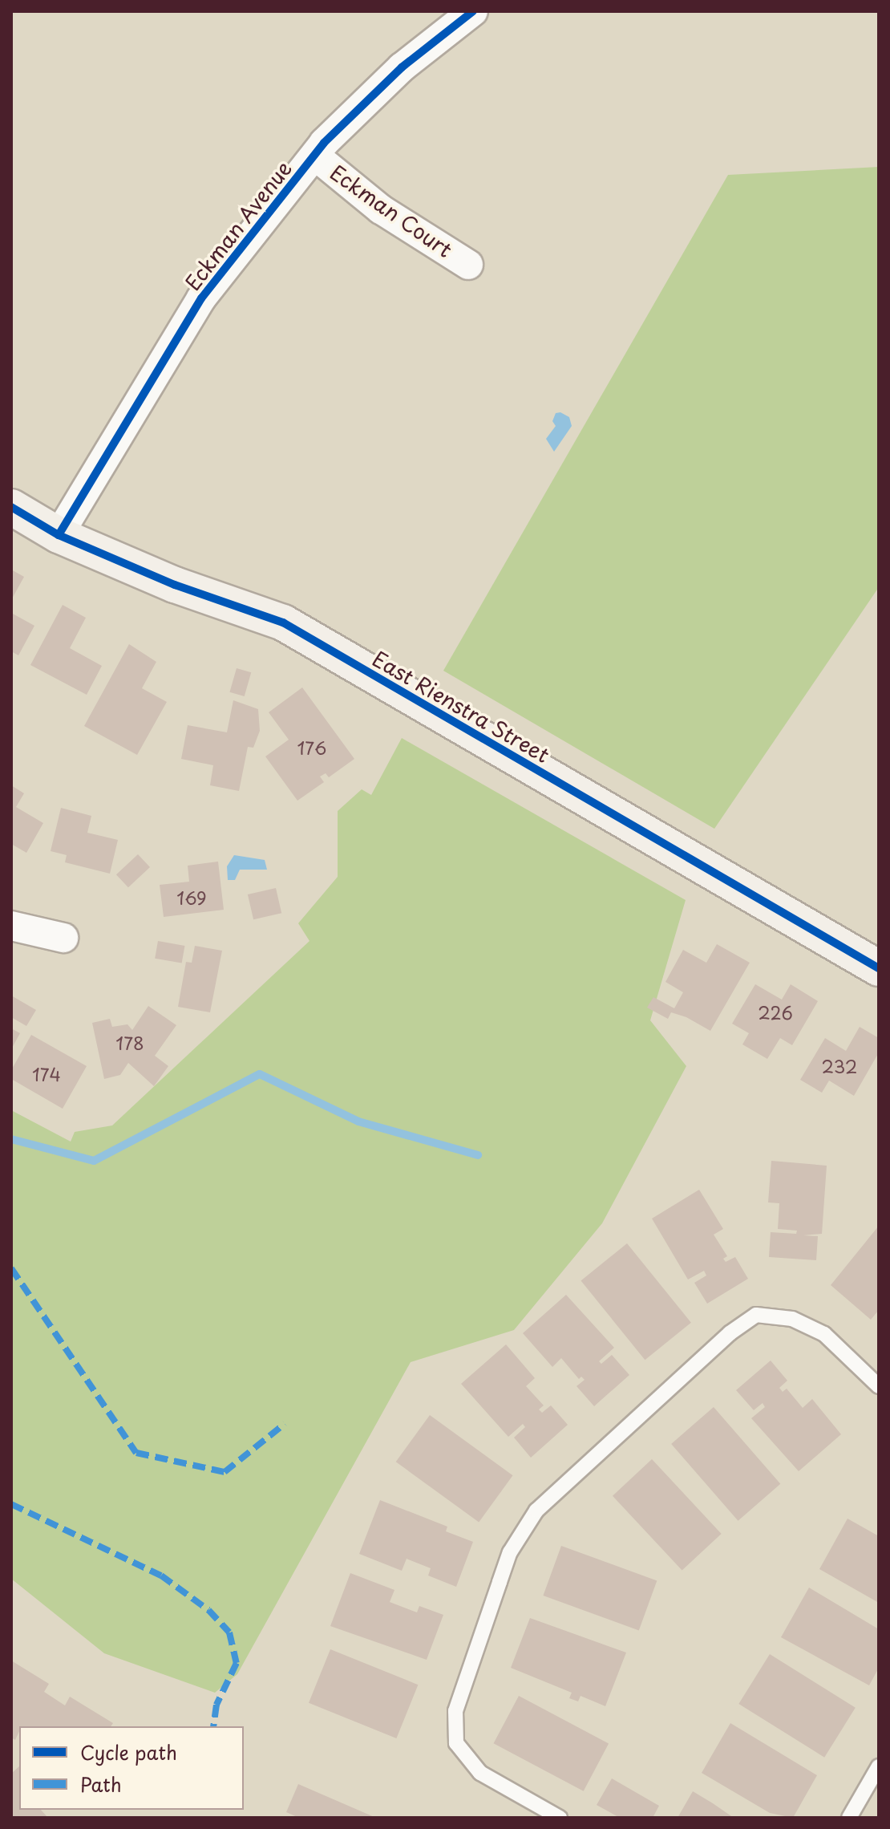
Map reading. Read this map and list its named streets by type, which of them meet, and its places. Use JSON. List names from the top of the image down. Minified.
{"streets":{"street":["Eckman Court","Eckman Avenue","East Rienstra Street"]},"crossings":[["Eckman Court","Eckman Avenue"],["Eckman Avenue","East Rienstra Street"]],"house_numbers":["176","169","226","178","232","174"],"legend":["Cycle path","Path"]}
